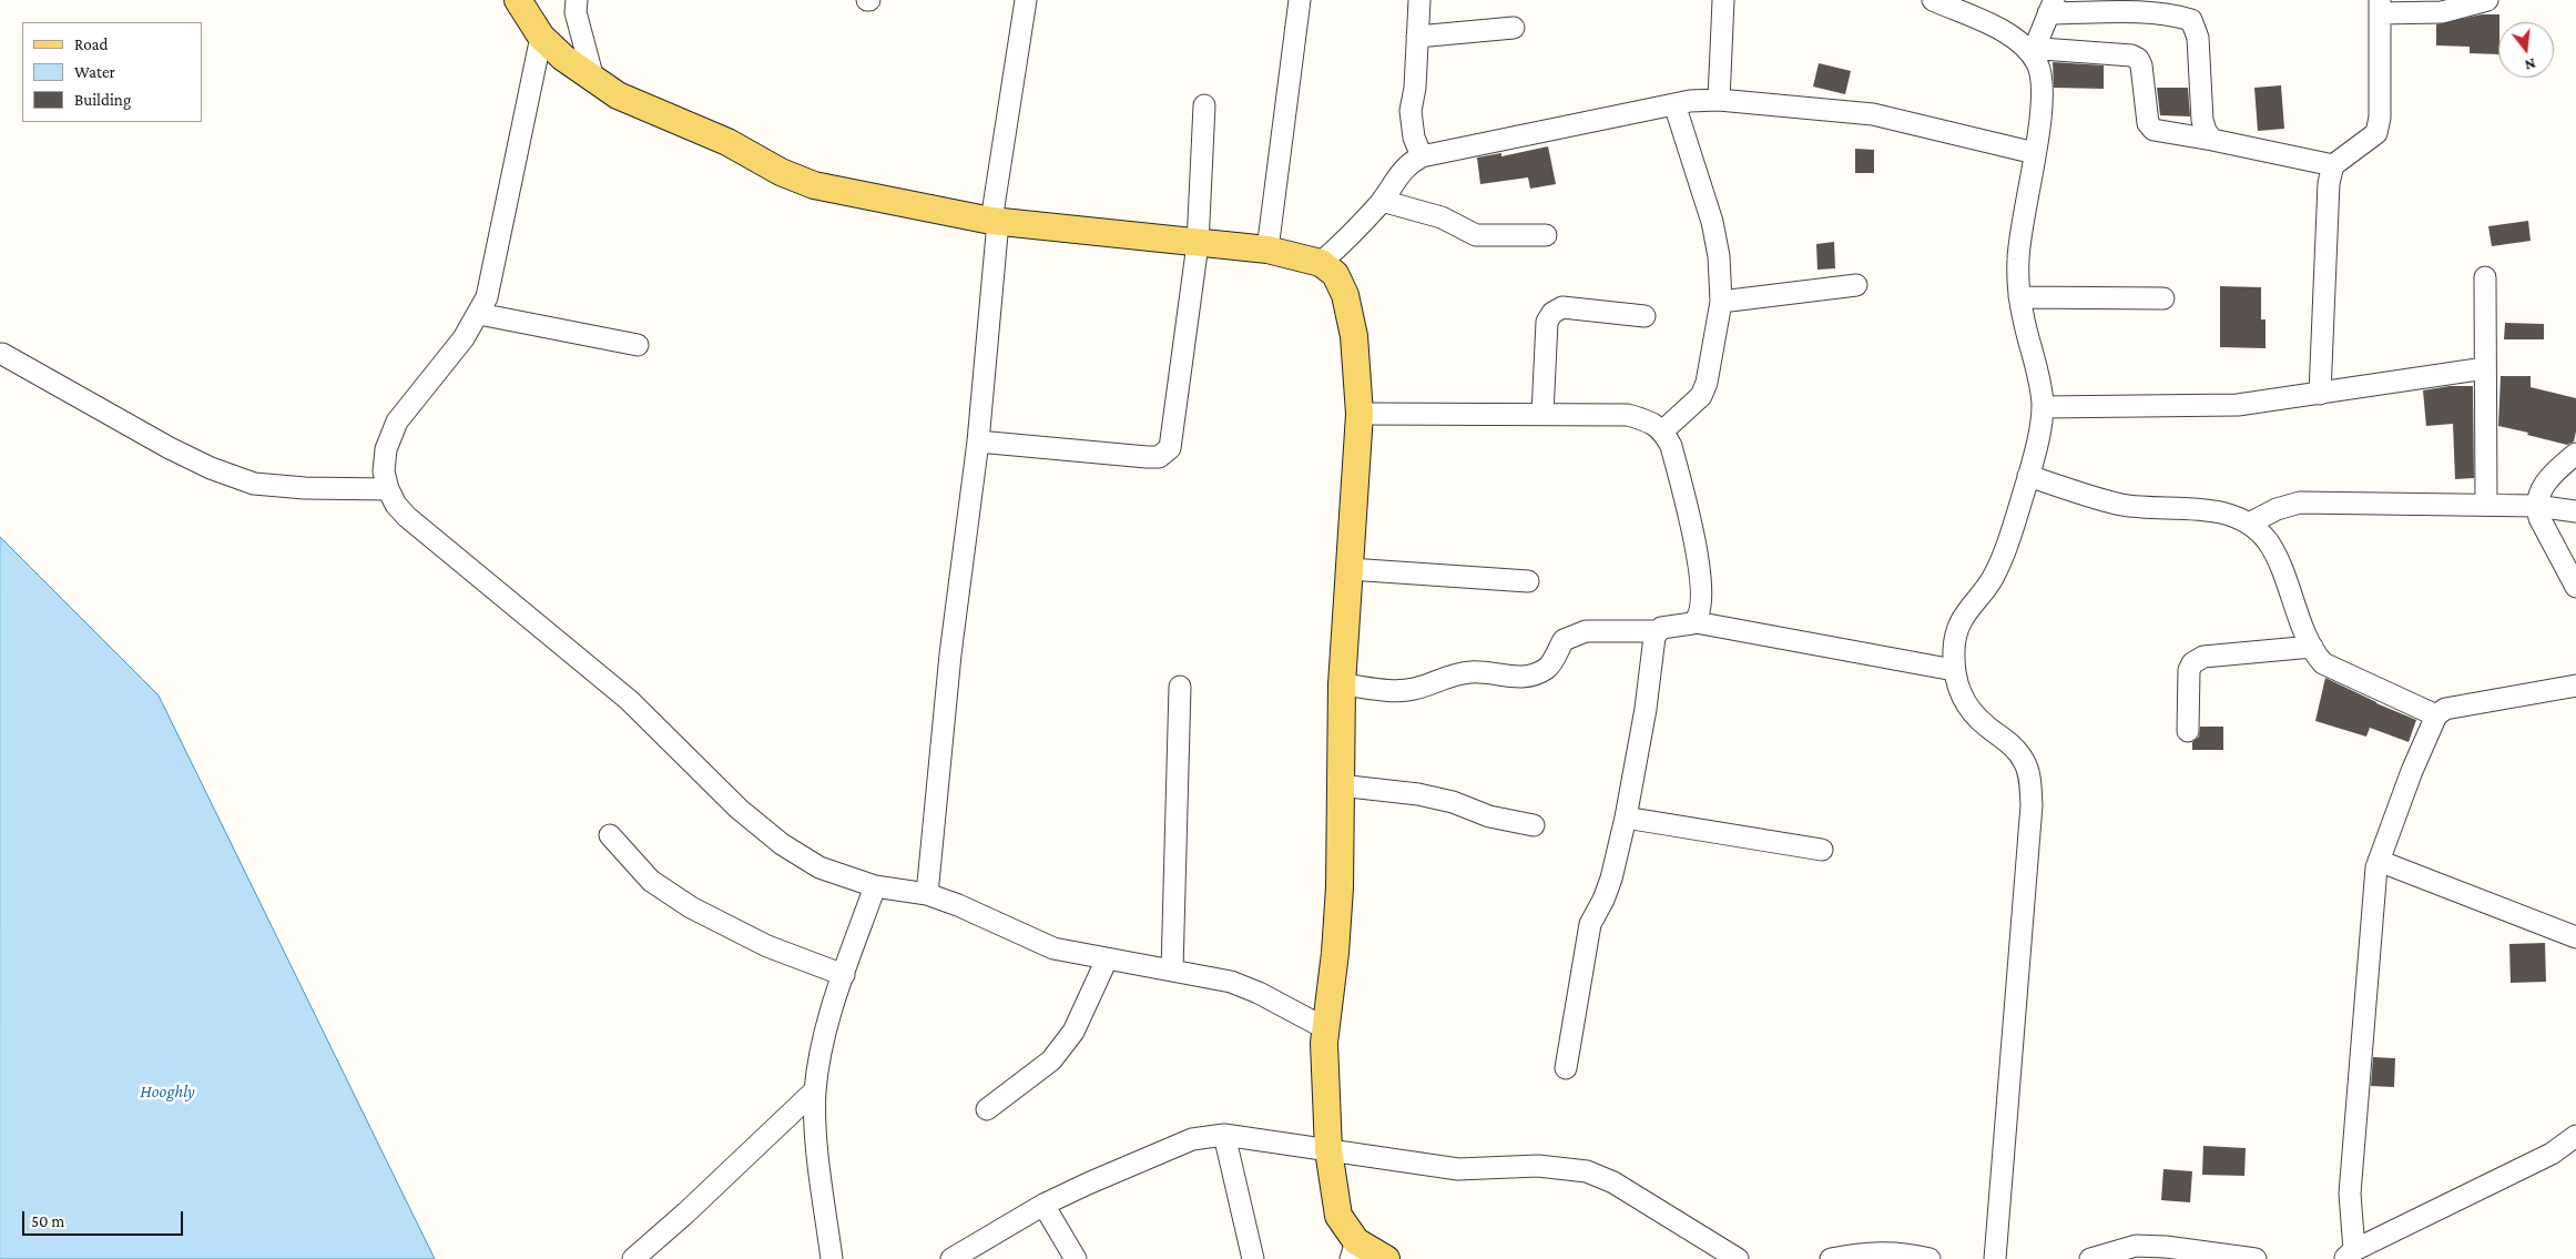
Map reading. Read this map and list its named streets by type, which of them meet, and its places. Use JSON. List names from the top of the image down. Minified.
{"water":["Hooghly"],"legend":["Road","Water","Building"],"scale_bar":"50 m","north":"bottom"}
